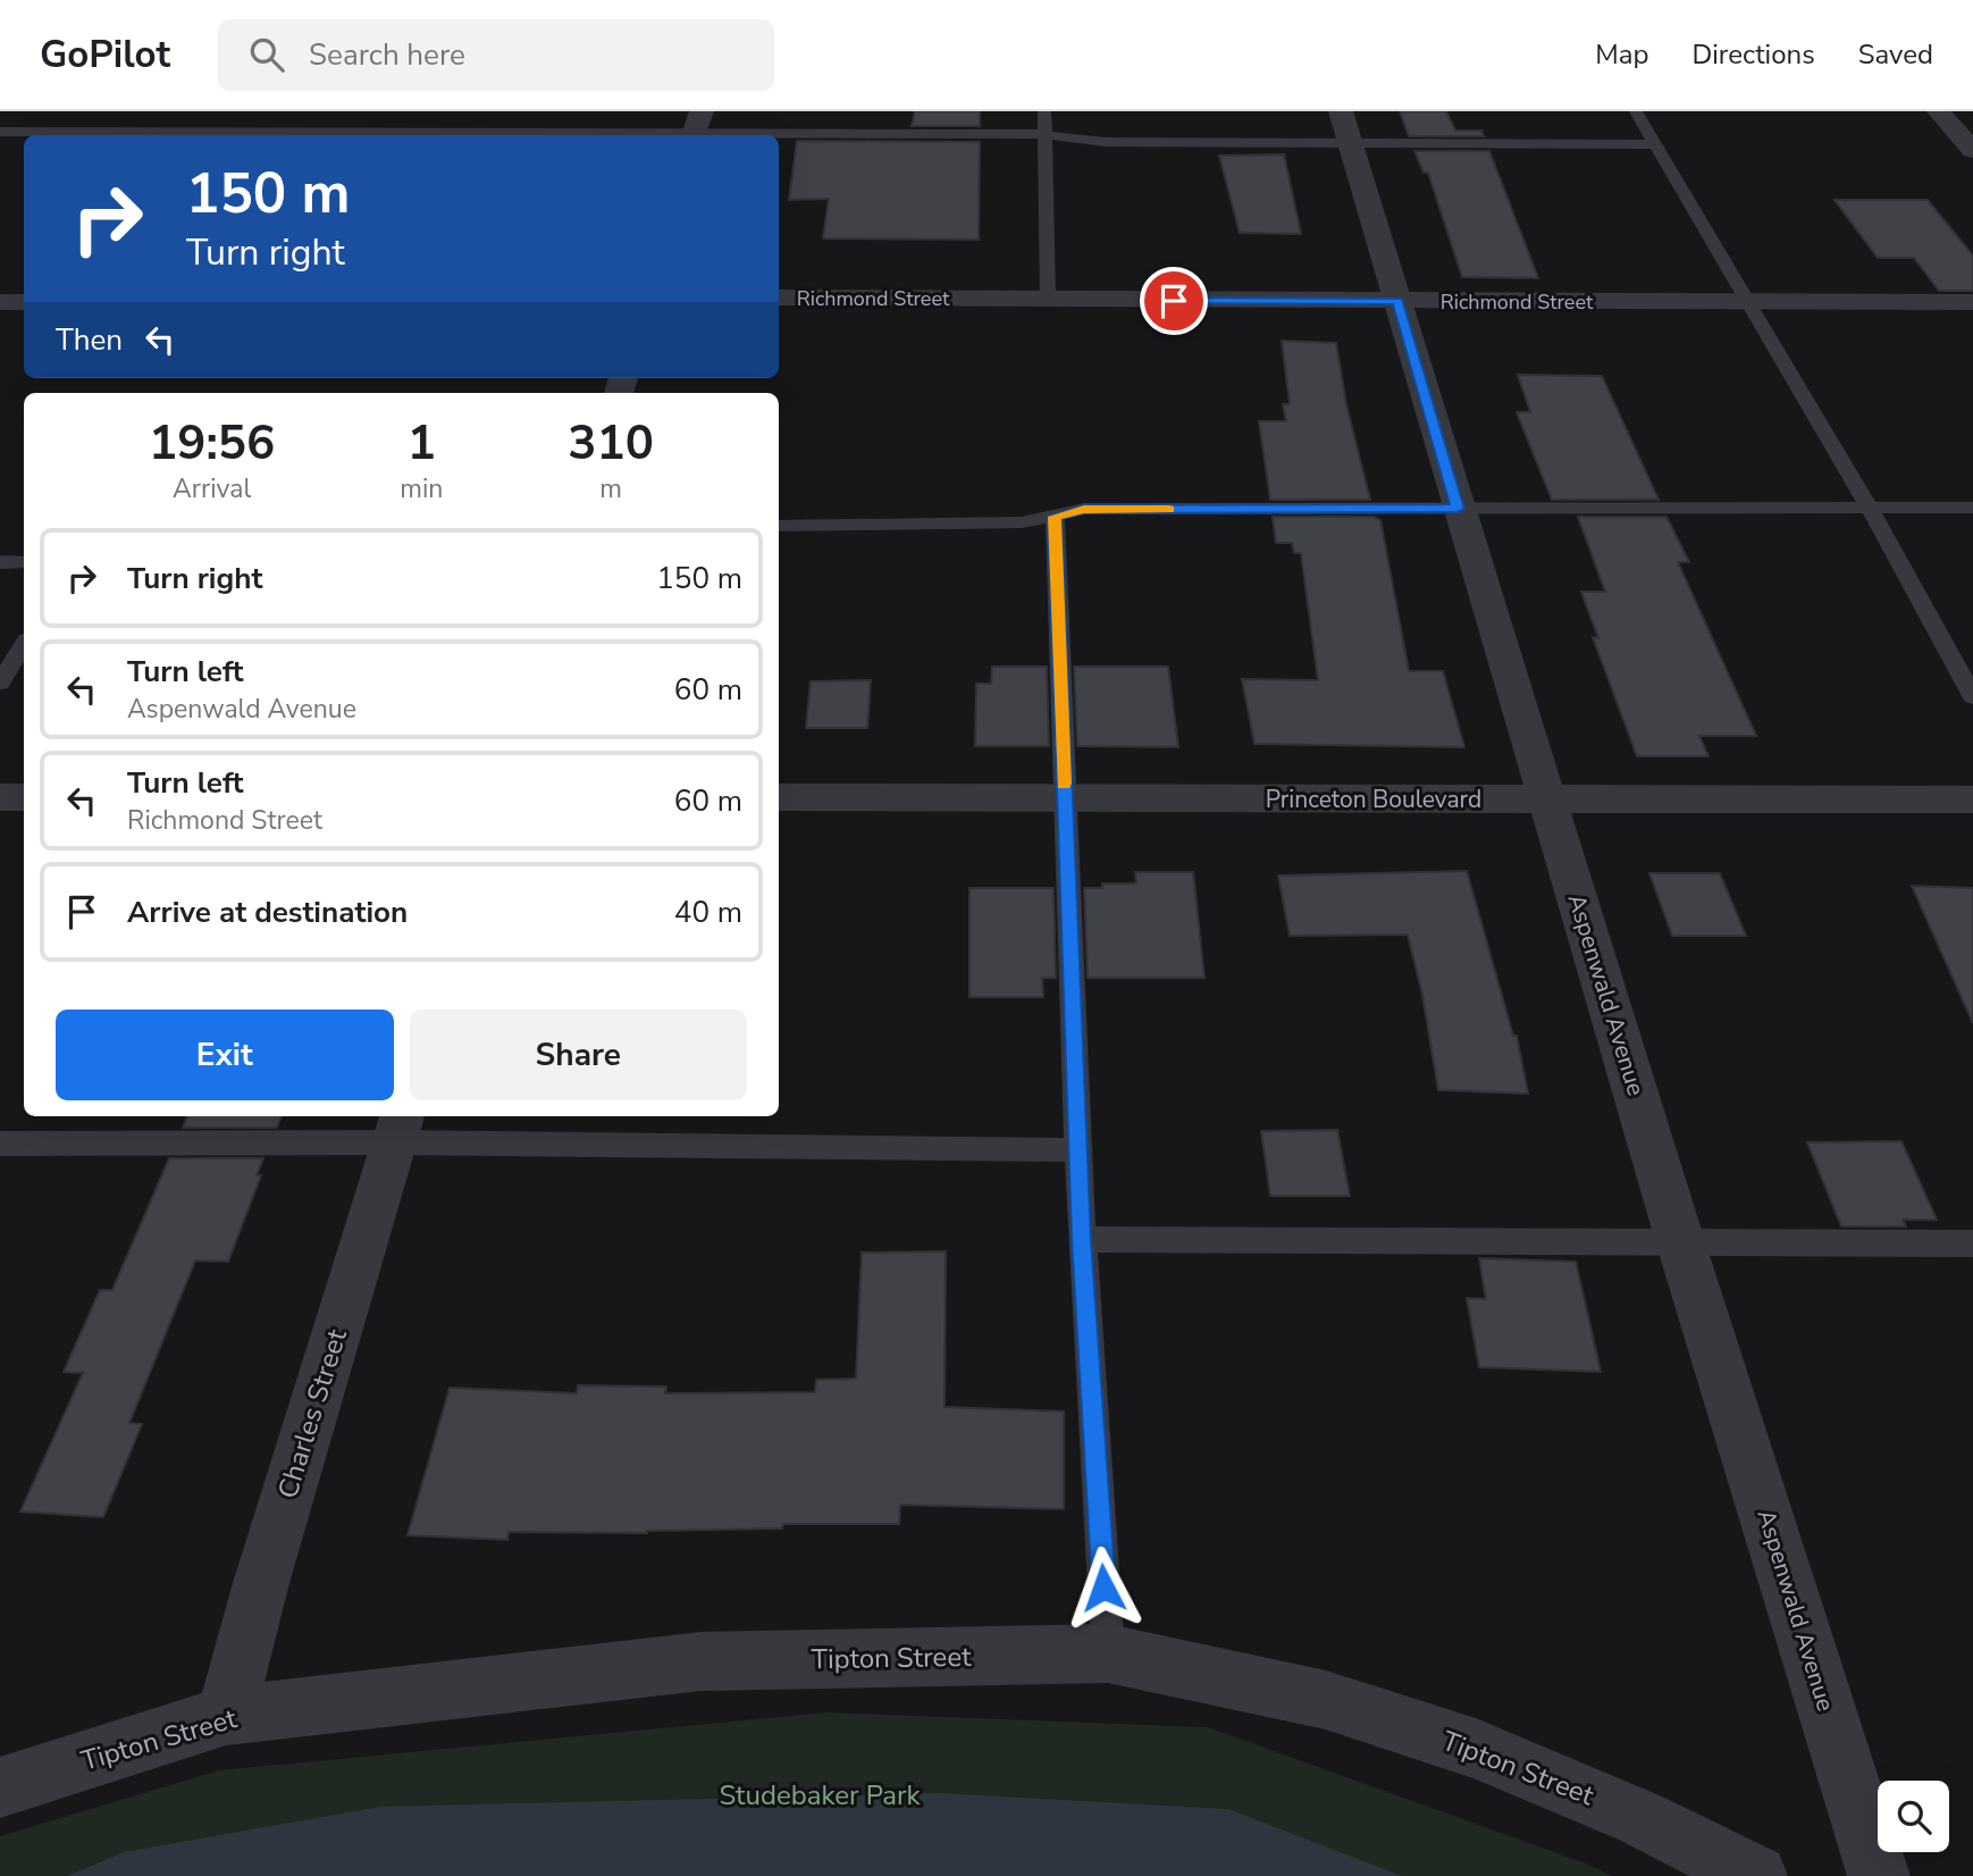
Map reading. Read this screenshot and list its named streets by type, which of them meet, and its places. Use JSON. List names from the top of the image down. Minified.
{"streets":{"street":["Richmond Street","Princeton Boulevard","Aspenwald Avenue","Charles Street","Tipton Street"]},"crossings":[["Richmond Street","Aspenwald Avenue"],["Princeton Boulevard","Aspenwald Avenue"],["Charles Street","Tipton Street"]],"parks":["Studebaker Park"],"page":{"header":"GoPilot","search":"Search here","nav":["Map","Directions","Saved"],"turn":["150 m","Turn right"],"then":"Then","eta":["19:56","Arrival","1","min","310","m"],"list":[{"name":"Turn right","value":"150 m"},{"name":"Turn left","note":"Aspenwald Avenue","value":"60 m"},{"name":"Turn left","note":"Richmond Street","value":"60 m"},{"name":"Arrive at destination","value":"40 m"}],"buttons":["Exit","Share"]}}
